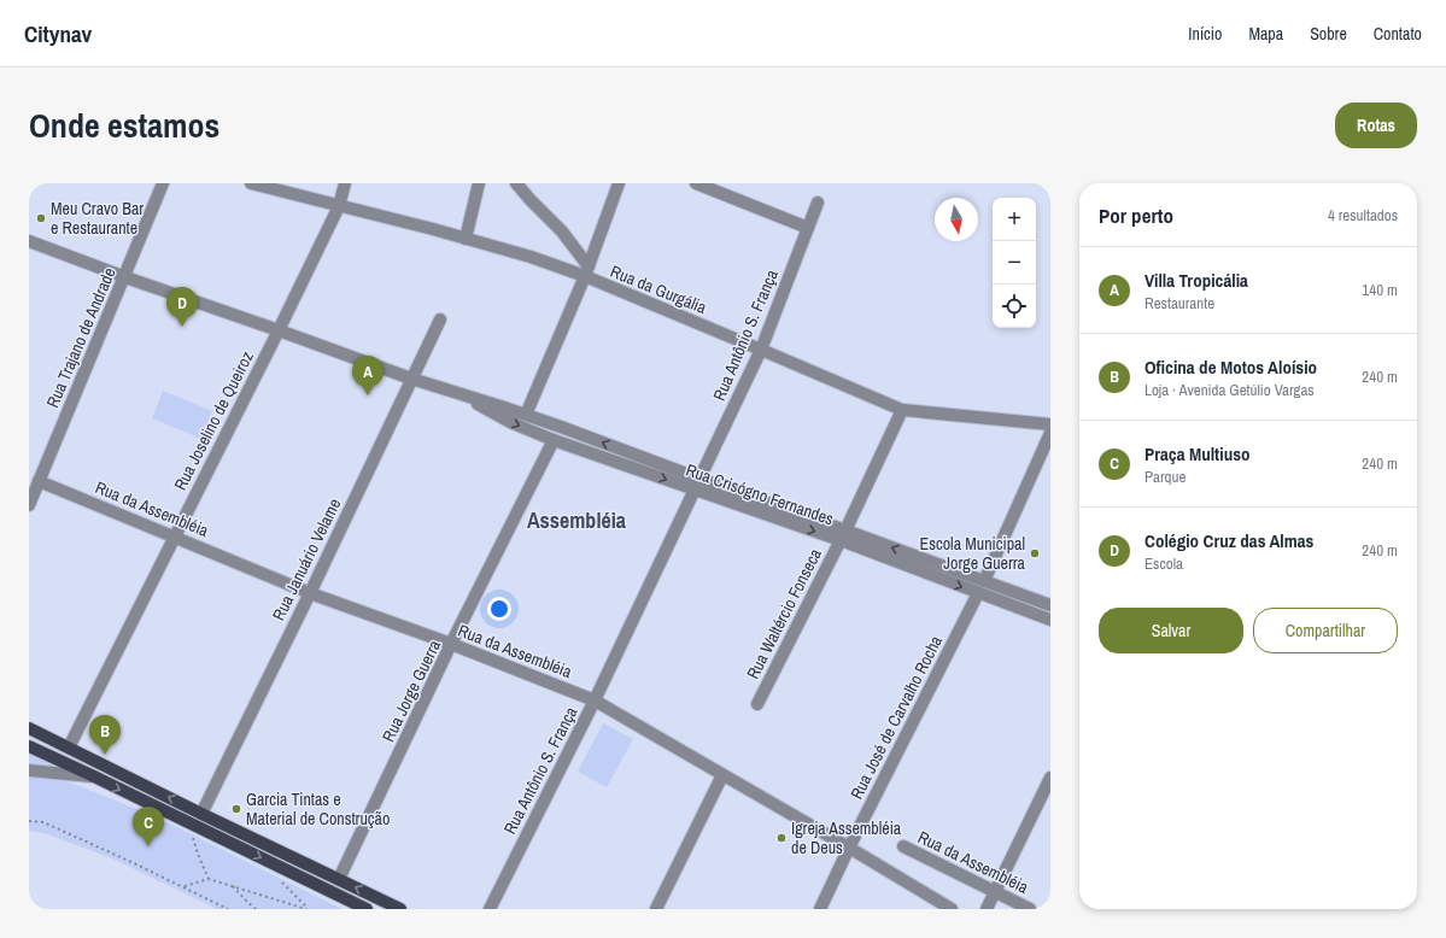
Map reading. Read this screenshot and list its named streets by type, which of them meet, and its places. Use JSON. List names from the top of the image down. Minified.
{"streets":{"street":["Rua da Gurgália","Rua Antônio S. França","Rua Trajano de Andrade","Rua Joselino de Queiroz","Rua Crisógno Fernandes","Rua da Assembléia","Rua Januário Velame","Rua Waltércio Fonseca","Rua Jorge Guerra","Rua José de Carvalho Rocha"]},"crossings":[["Rua da Gurgália","Rua Antônio S. França"],["Rua da Gurgália","Rua Joselino de Queiroz"],["Rua da Gurgália","Rua Waltércio Fonseca"],["Rua Antônio S. França","Rua Crisógno Fernandes"],["Rua Antônio S. França","Rua da Assembléia"],["Rua Trajano de Andrade","Rua Crisógno Fernandes"],["Rua Trajano de Andrade","Rua da Assembléia"],["Rua Joselino de Queiroz","Rua Crisógno Fernandes"],["Rua Joselino de Queiroz","Rua da Assembléia"],["Rua Crisógno Fernandes","Rua Januário Velame"],["Rua Crisógno Fernandes","Rua Waltércio Fonseca"],["Rua Crisógno Fernandes","Rua Jorge Guerra"],["Rua Crisógno Fernandes","Rua José de Carvalho Rocha"],["Rua da Assembléia","Rua Januário Velame"],["Rua da Assembléia","Rua Jorge Guerra"],["Rua da Assembléia","Rua José de Carvalho Rocha"]],"districts":["Assembléia"],"places":["Meu Cravo Bar e Restaurante","Escola Municipal Jorge Guerra","Garcia Tintas e Material de Construção","Igreja Assembléia de Deus"],"north":"bottom","page":{"header":"Citynav","nav":["Início","Mapa","Sobre","Contato"],"title":"Onde estamos","buttons":["Rotas",["Salvar","Compartilhar"]],"heading":["Por perto","4 resultados"],"map_buttons":["+","−"],"list":[{"mark":"A","name":"Villa Tropicália","note":"Restaurante","value":"140 m"},{"mark":"B","name":"Oficina de Motos Aloísio","note":"Loja · Avenida Getúlio Vargas","value":"240 m"},{"mark":"C","name":"Praça Multiuso","note":"Parque","value":"240 m"},{"mark":"D","name":"Colégio Cruz das Almas","note":"Escola","value":"240 m"}],"pins":["D","A","B","C"]}}
